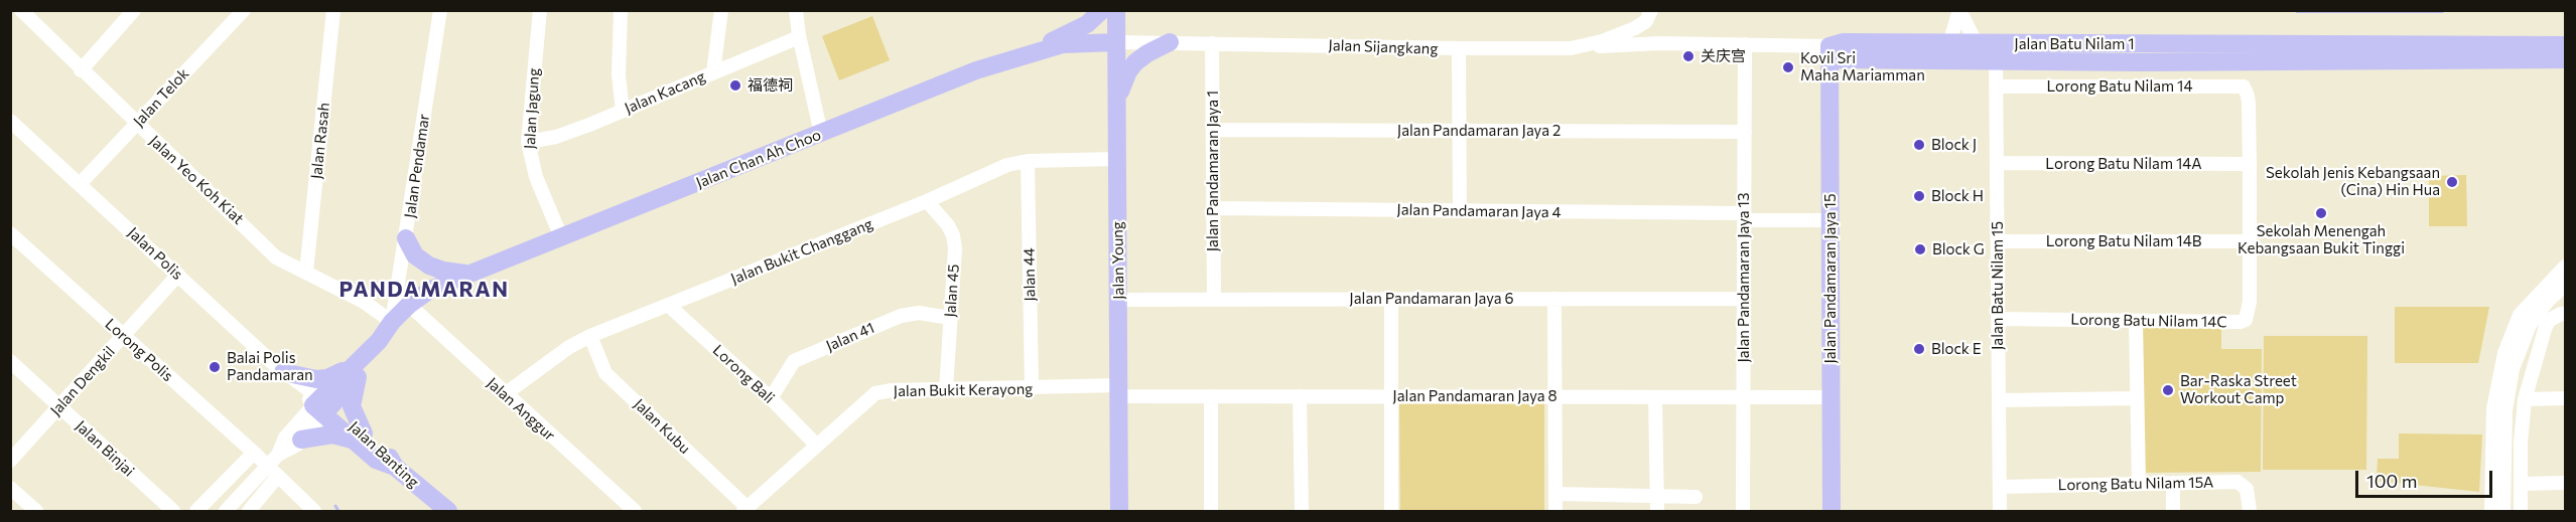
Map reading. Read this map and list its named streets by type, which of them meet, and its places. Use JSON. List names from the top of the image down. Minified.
{"streets":{"main road":["Jalan Batu Nilam 1","Jalan Chan Ah Choo","Jalan Young","Jalan Pandamaran Jaya 15","Jalan Banting"],"street":["Jalan Sijangkang","Lorong Batu Nilam 14","Jalan Kacang","Jalan Telok","Jalan Jagung","Jalan Pandamaran Jaya 2","Jalan Rasah","Lorong Batu Nilam 14A","Jalan Pendamar","Jalan Pandamaran Jaya 1","Jalan Yeo Koh Kiat","Jalan Pandamaran Jaya 4","Lorong Batu Nilam 14B","Jalan Bukit Changgang","Jalan Polis","Jalan 44","Jalan Pandamaran Jaya 13","Jalan Batu Nilam 15","Jalan 45","Jalan Pandamaran Jaya 6","Lorong Batu Nilam 14C","Jalan 41","Lorong Polis","Lorong Bali","Jalan Dengkil","Jalan Bukit Kerayong","Jalan Pandamaran Jaya 8","Jalan Anggur","Jalan Kubu","Jalan Binjai","Lorong Batu Nilam 15A"]},"crossings":[["Jalan Batu Nilam 1","Jalan Sijangkang"],["Jalan Batu Nilam 1","Jalan Pandamaran Jaya 13"],["Jalan Batu Nilam 1","Jalan Pandamaran Jaya 15"],["Jalan Batu Nilam 1","Jalan Batu Nilam 15"],["Jalan Sijangkang","Jalan Chan Ah Choo"],["Jalan Sijangkang","Jalan Pandamaran Jaya 1"],["Jalan Sijangkang","Jalan Young"],["Lorong Batu Nilam 14","Jalan Batu Nilam 15"],["Lorong Batu Nilam 14","Lorong Batu Nilam 14C"],["Jalan Kacang","Jalan Jagung"],["Jalan Telok","Jalan Yeo Koh Kiat"],["Jalan Telok","Jalan Polis"],["Jalan Jagung","Jalan Chan Ah Choo"],["Jalan Pandamaran Jaya 2","Jalan Pandamaran Jaya 1"],["Jalan Pandamaran Jaya 2","Jalan Pandamaran Jaya 13"],["Jalan Rasah","Jalan Yeo Koh Kiat"],["Jalan Chan Ah Choo","Jalan Pendamar"],["Jalan Chan Ah Choo","Jalan Yeo Koh Kiat"],["Jalan Chan Ah Choo","Jalan Young"],["Jalan Chan Ah Choo","Jalan Anggur"],["Lorong Batu Nilam 14A","Jalan Batu Nilam 15"],["Lorong Batu Nilam 14A","Lorong Batu Nilam 14C"],["Jalan Pendamar","Jalan Yeo Koh Kiat"],["Jalan Pandamaran Jaya 1","Jalan Pandamaran Jaya 4"],["Jalan Pandamaran Jaya 1","Jalan Pandamaran Jaya 6"],["Jalan Pandamaran Jaya 4","Jalan Pandamaran Jaya 13"],["Jalan Pandamaran Jaya 4","Jalan Pandamaran Jaya 15"],["Lorong Batu Nilam 14B","Jalan Batu Nilam 15"],["Lorong Batu Nilam 14B","Lorong Batu Nilam 14C"],["Jalan Bukit Changgang","Jalan Young"],["Jalan Bukit Changgang","Jalan 44"],["Jalan Bukit Changgang","Jalan 45"],["Jalan Bukit Changgang","Lorong Bali"],["Jalan Bukit Changgang","Jalan Anggur"],["Jalan Bukit Changgang","Jalan Kubu"],["Jalan Polis","Jalan Dengkil"],["Jalan Polis","Jalan Banting"],["Jalan Young","Jalan Pandamaran Jaya 6"],["Jalan Young","Jalan Bukit Kerayong"],["Jalan Young","Jalan Pandamaran Jaya 8"],["Jalan 44","Jalan Bukit Kerayong"],["Jalan Pandamaran Jaya 13","Jalan Pandamaran Jaya 6"],["Jalan Pandamaran Jaya 13","Jalan Pandamaran Jaya 8"],["Jalan Pandamaran Jaya 15","Jalan Pandamaran Jaya 8"],["Jalan Batu Nilam 15","Lorong Batu Nilam 14C"],["Jalan Batu Nilam 15","Lorong Batu Nilam 15A"],["Jalan 45","Jalan 41"],["Jalan 45","Jalan Bukit Kerayong"],["Jalan 41","Lorong Bali"],["Lorong Polis","Jalan Dengkil"],["Lorong Bali","Jalan Bukit Kerayong"],["Jalan Dengkil","Jalan Binjai"],["Jalan Bukit Kerayong","Jalan Pandamaran Jaya 8"],["Jalan Bukit Kerayong","Jalan Kubu"]],"districts":["PANDAMARAN"],"places":["关庆宫","Kovil Sri Maha Mariamman","福德祠","Block J","Sekolah Jenis Kebangsaan (Cina) Hin Hua","Block H","Sekolah Menengah Kebangsaan Bukit Tinggi","Block G","Block E","Balai Polis Pandamaran","Bar-Raska Street Workout Camp"],"scale_bar":"100 m"}
